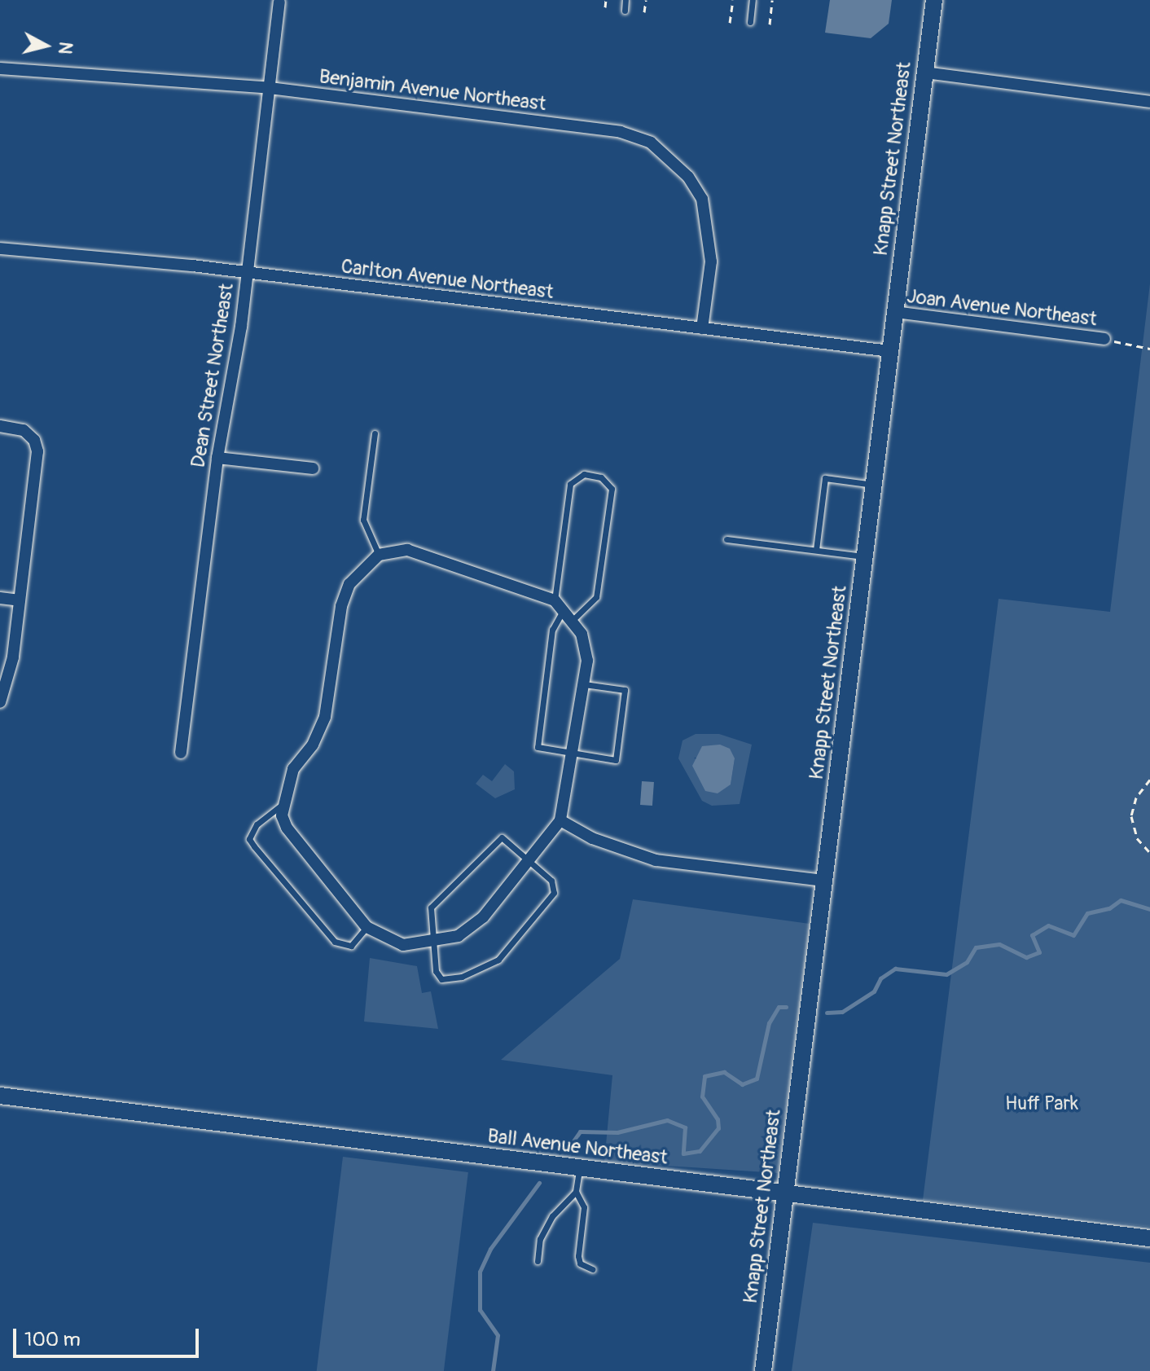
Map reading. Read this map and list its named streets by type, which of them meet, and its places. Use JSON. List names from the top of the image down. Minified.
{"streets":{"main road":["Knapp Street Northeast","Ball Avenue Northeast"],"street":["Benjamin Avenue Northeast","Carlton Avenue Northeast","Joan Avenue Northeast","Dean Street Northeast"]},"crossings":[["Benjamin Avenue Northeast","Carlton Avenue Northeast"],["Benjamin Avenue Northeast","Dean Street Northeast"],["Knapp Street Northeast","Carlton Avenue Northeast"],["Knapp Street Northeast","Joan Avenue Northeast"],["Knapp Street Northeast","Ball Avenue Northeast"],["Carlton Avenue Northeast","Dean Street Northeast"]],"parks":["Huff Park"],"scale_bar":"100 m","north":"right"}
